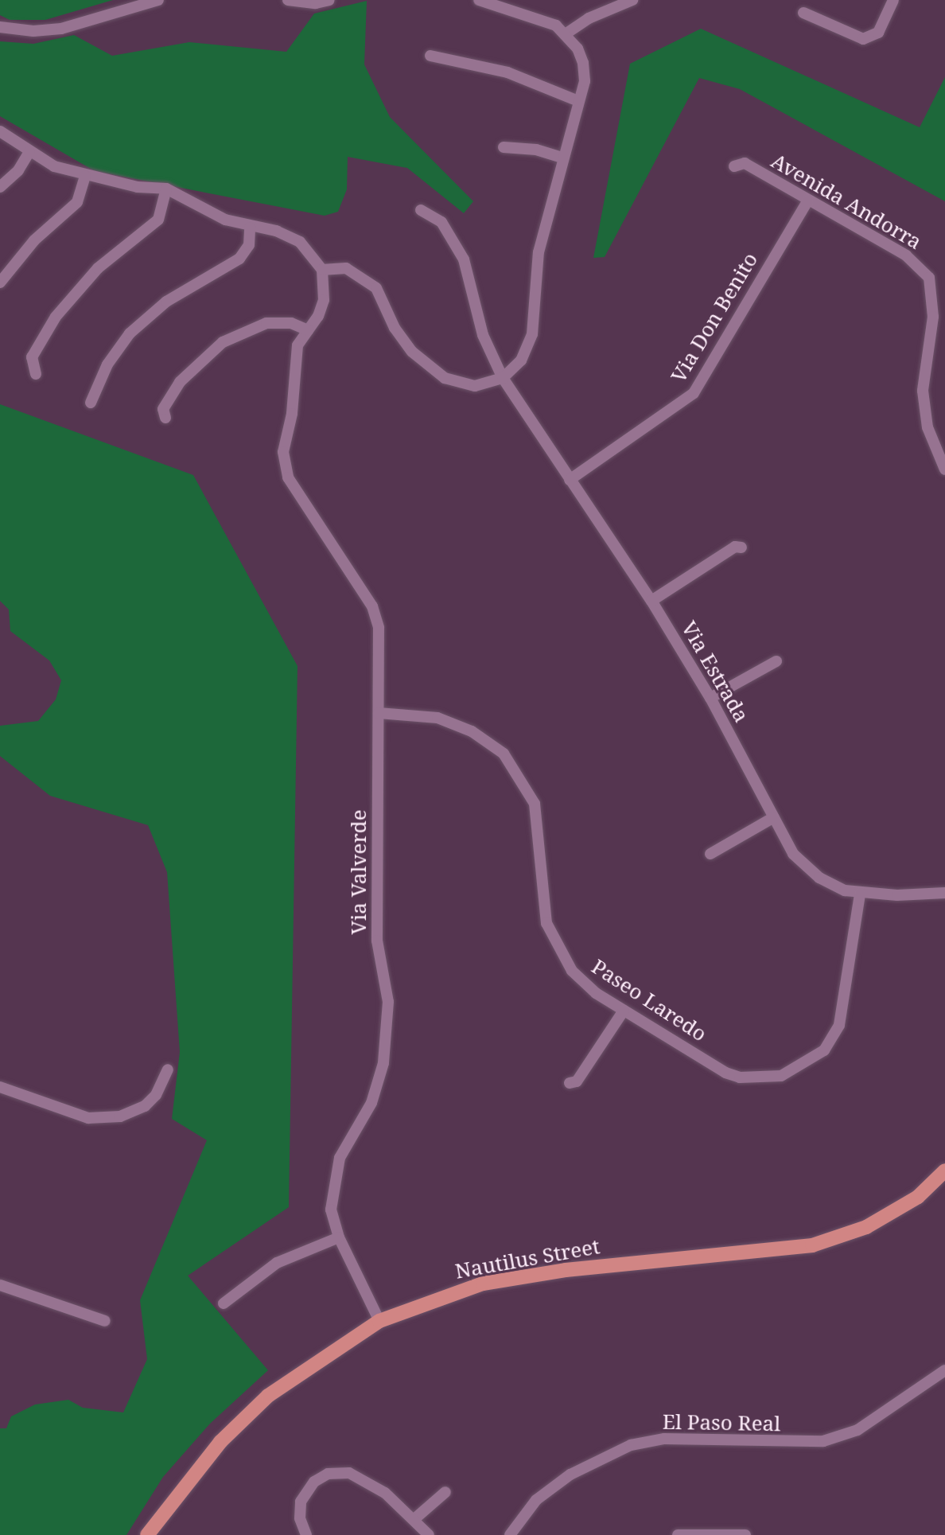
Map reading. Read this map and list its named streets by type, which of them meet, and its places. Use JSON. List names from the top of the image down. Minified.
{"streets":{"main road":["Nautilus Street"],"street":["Avenida Andorra","Via Don Benito","Via Estrada","Via Valverde","Paseo Laredo","El Paso Real"]},"crossings":[["Avenida Andorra","Via Don Benito"],["Via Don Benito","Via Estrada"],["Via Estrada","Paseo Laredo"],["Via Valverde","Paseo Laredo"],["Via Valverde","Nautilus Street"]]}
